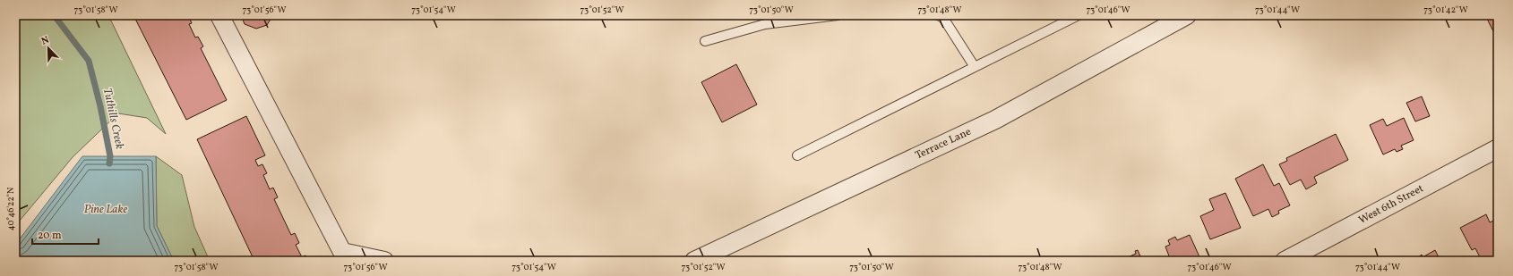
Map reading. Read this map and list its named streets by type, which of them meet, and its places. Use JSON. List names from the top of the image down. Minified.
{"streets":{"street":["Terrace Lane","West 6th Street"]},"water":["Tuthills Creek","Pine Lake"],"scale_bar":"20 m","north":"top left","coordinates":["73°01'58\"W","73°01'56\"W","73°01'54\"W","73°01'52\"W","73°01'50\"W","73°01'48\"W","73°01'46\"W","73°01'44\"W","73°01'42\"W","40°46'22\"N"]}
